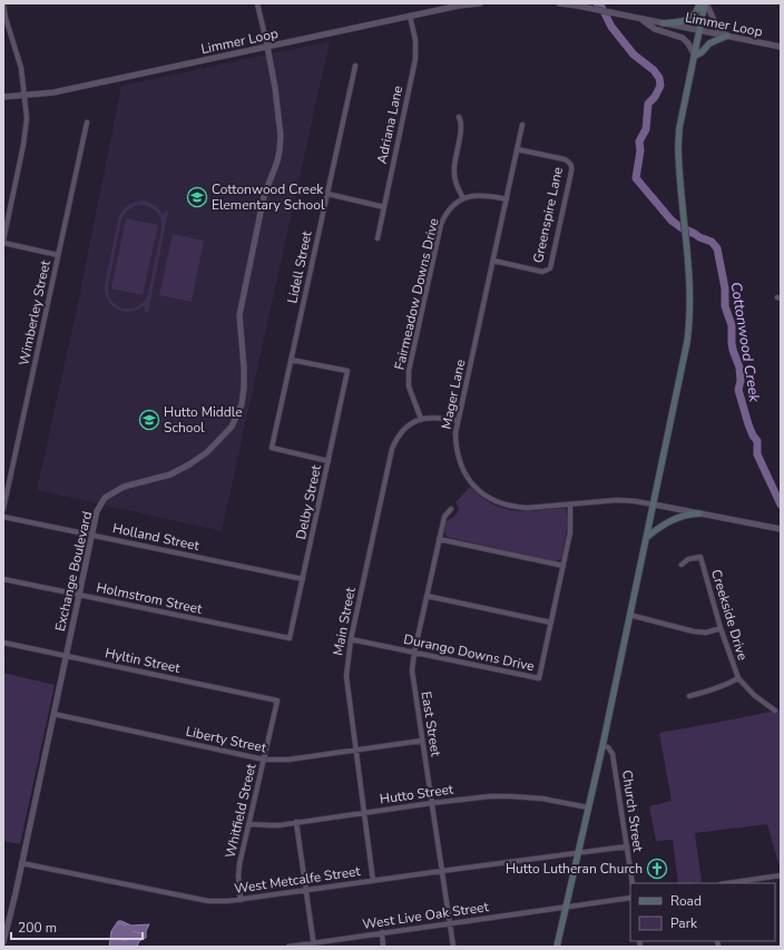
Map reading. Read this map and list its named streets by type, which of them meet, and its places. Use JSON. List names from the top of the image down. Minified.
{"streets":{"street":["Limmer Loop","Adriana Lane","Greenspire Lane","Lidell Street","Fairmeadow Downs Drive","Wimberley Street","Mager Lane","Delby Street","Holland Street","Exchange Boulevard","Holmstrom Street","Creekside Drive","Main Street","Durango Downs Drive","Hyltin Street","East Street","Liberty Street","Hutto Street","Whitfield Street","Church Street","West Metcalfe Street","West Live Oak Street"]},"crossings":[["Limmer Loop","Adriana Lane"],["Limmer Loop","Exchange Boulevard"],["Greenspire Lane","Mager Lane"],["Lidell Street","Delby Street"],["Fairmeadow Downs Drive","Main Street"],["Mager Lane","Durango Downs Drive"],["Delby Street","Holland Street"],["Delby Street","Holmstrom Street"],["Holland Street","Exchange Boulevard"],["Exchange Boulevard","Holmstrom Street"],["Exchange Boulevard","Hyltin Street"],["Exchange Boulevard","Liberty Street"],["Exchange Boulevard","West Metcalfe Street"],["Main Street","Durango Downs Drive"],["Main Street","Liberty Street"],["Main Street","Hutto Street"],["Main Street","West Metcalfe Street"],["Durango Downs Drive","East Street"],["Hyltin Street","Whitfield Street"],["East Street","Liberty Street"],["East Street","Hutto Street"],["East Street","West Metcalfe Street"],["East Street","West Live Oak Street"],["Liberty Street","Whitfield Street"],["Hutto Street","Whitfield Street"],["Whitfield Street","West Metcalfe Street"],["Church Street","West Metcalfe Street"]],"water":["Cottonwood Creek"],"places":{"school or university":["Cottonwood Creek Elementary School","Hutto Middle School"],"church":["Hutto Lutheran Church"]},"legend":["Road","Park"],"scale_bar":"200 m"}
